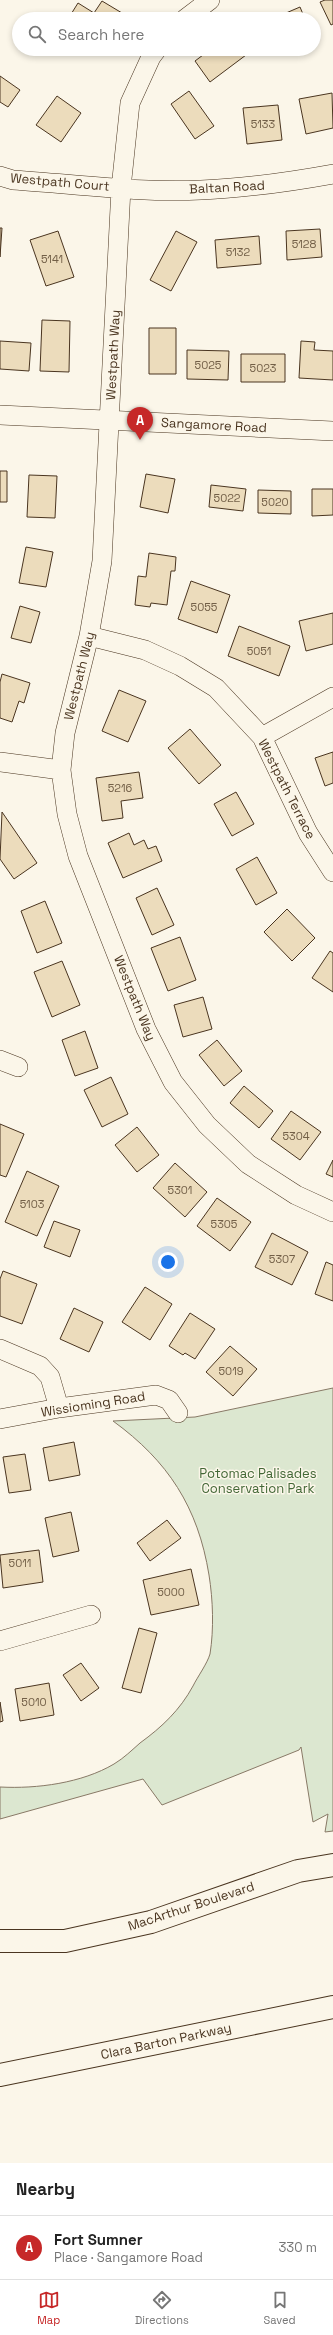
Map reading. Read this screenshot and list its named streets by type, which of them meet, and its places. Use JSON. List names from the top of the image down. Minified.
{"streets":{"main road":["MacArthur Boulevard","Clara Barton Parkway"],"street":["Westpath Court","Baltan Road","Westpath Way","Sangamore Road","Westpath Terrace","Wissioming Road"]},"crossings":[["Westpath Court","Baltan Road"],["Westpath Court","Westpath Way"],["Baltan Road","Westpath Way"],["Westpath Way","Sangamore Road"],["Westpath Way","Westpath Terrace"]],"parks":["Potomac Palisades Conservation Park"],"house_numbers":["5133","5128","5132","5141","5025","5023","5022","5020","5055","5051","5216","5304","5301","5103","5305","5307","5019","5011","5000","5010"],"page":{"search":"Search here","pins":"A","heading":"Nearby","list":[{"mark":"A","name":"Fort Sumner","note":"Place · Sangamore Road","value":"330 m"}],"nav":["Map","Directions","Saved"]}}
